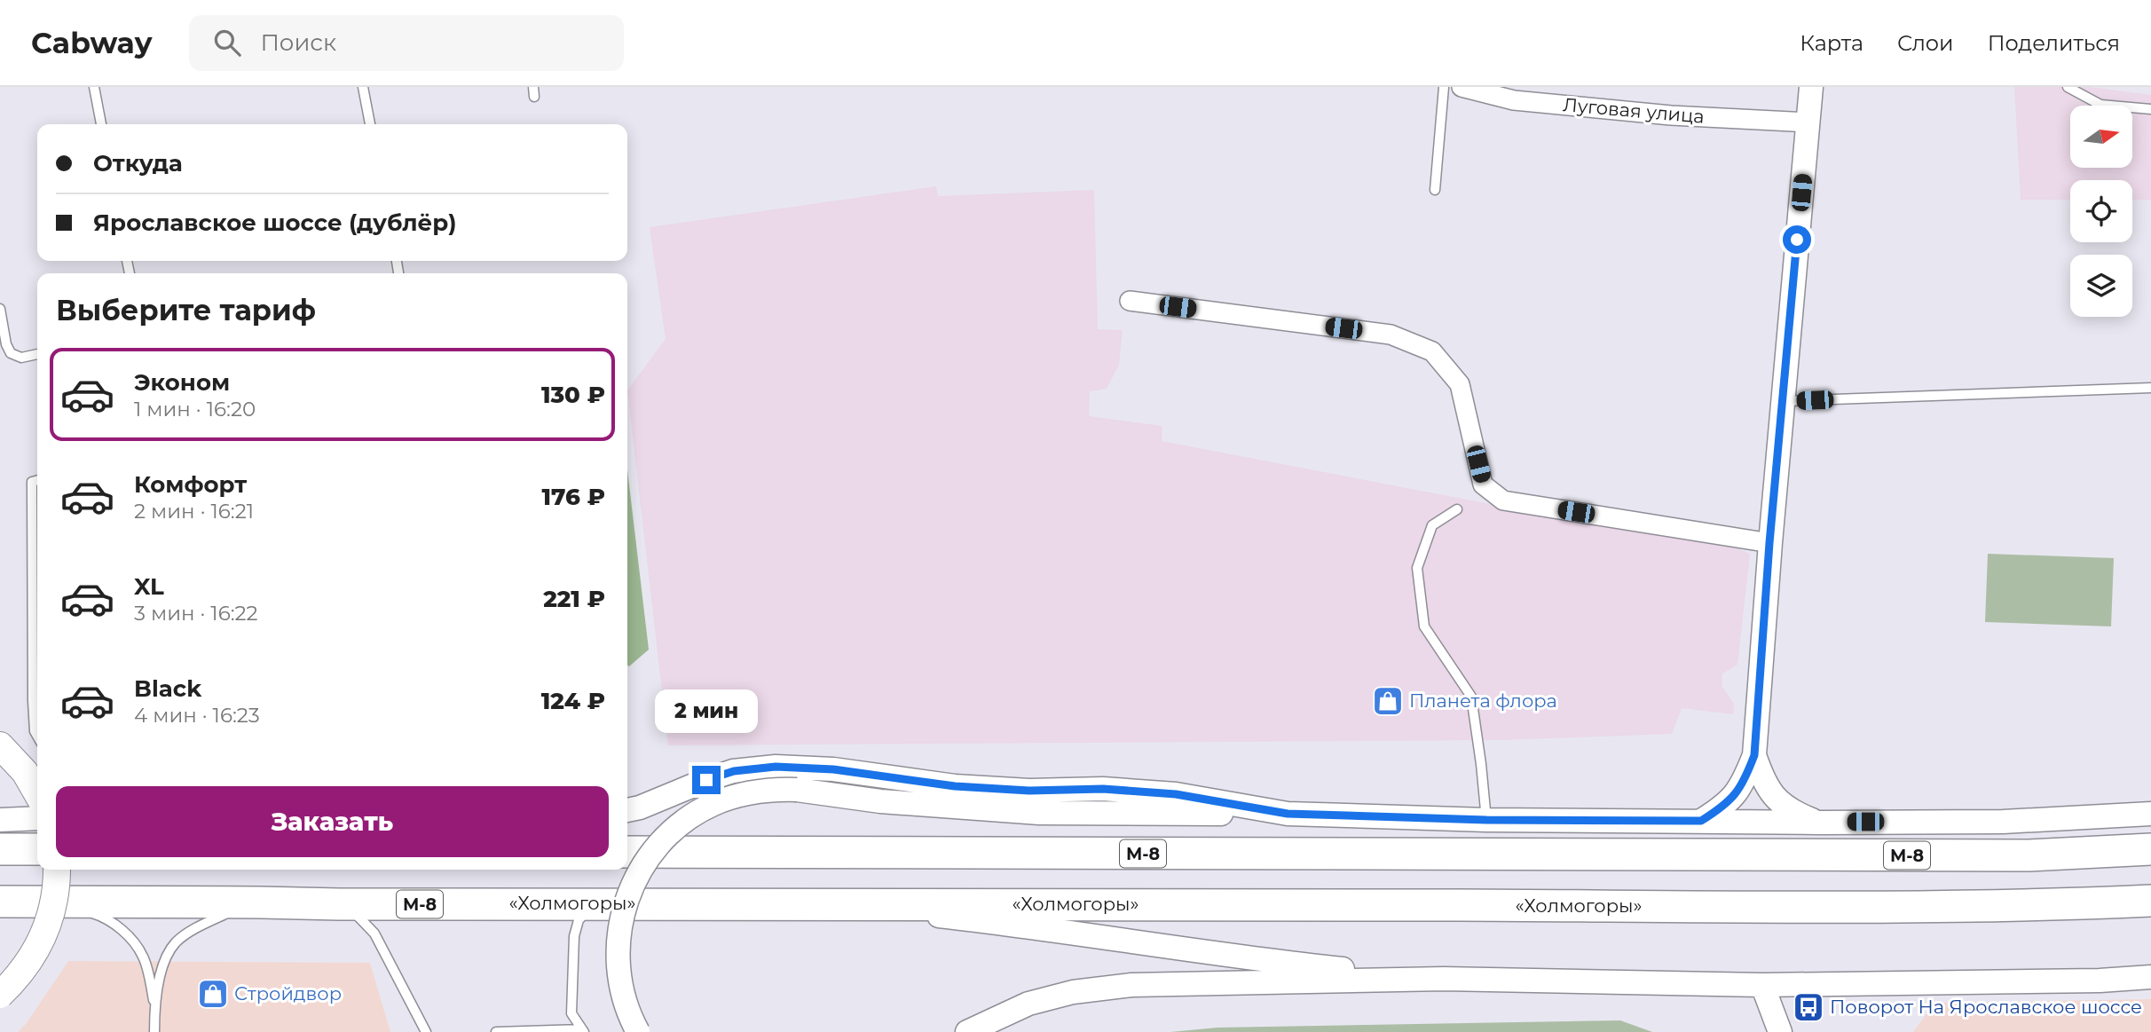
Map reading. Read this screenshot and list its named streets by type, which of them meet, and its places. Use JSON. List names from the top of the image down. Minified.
{"streets":{"highway":["М-8","«Холмогоры»"],"street":["Луговая улица"]},"places":{"shop":["Планета флора","Стройдвор"],"bus stop":["Поворот На Ярославское шоссе"]},"north":"right","page":{"header":"Cabway","search":"Поиск","nav":["Карта","Слои","Поделиться"],"banner":["Откуда","Ярославское шоссе (дублёр)"],"heading":"Выберите тариф","list":[{"name":"Эконом","note":"1 мин · 16:20","value":"130 ₽"},{"name":"Комфорт","note":"2 мин · 16:21","value":"176 ₽"},{"name":"XL","note":"3 мин · 16:22","value":"221 ₽"},{"name":"Black","note":"4 мин · 16:23","value":"124 ₽"}],"bubble":"2 мин","buttons":"Заказать"}}
